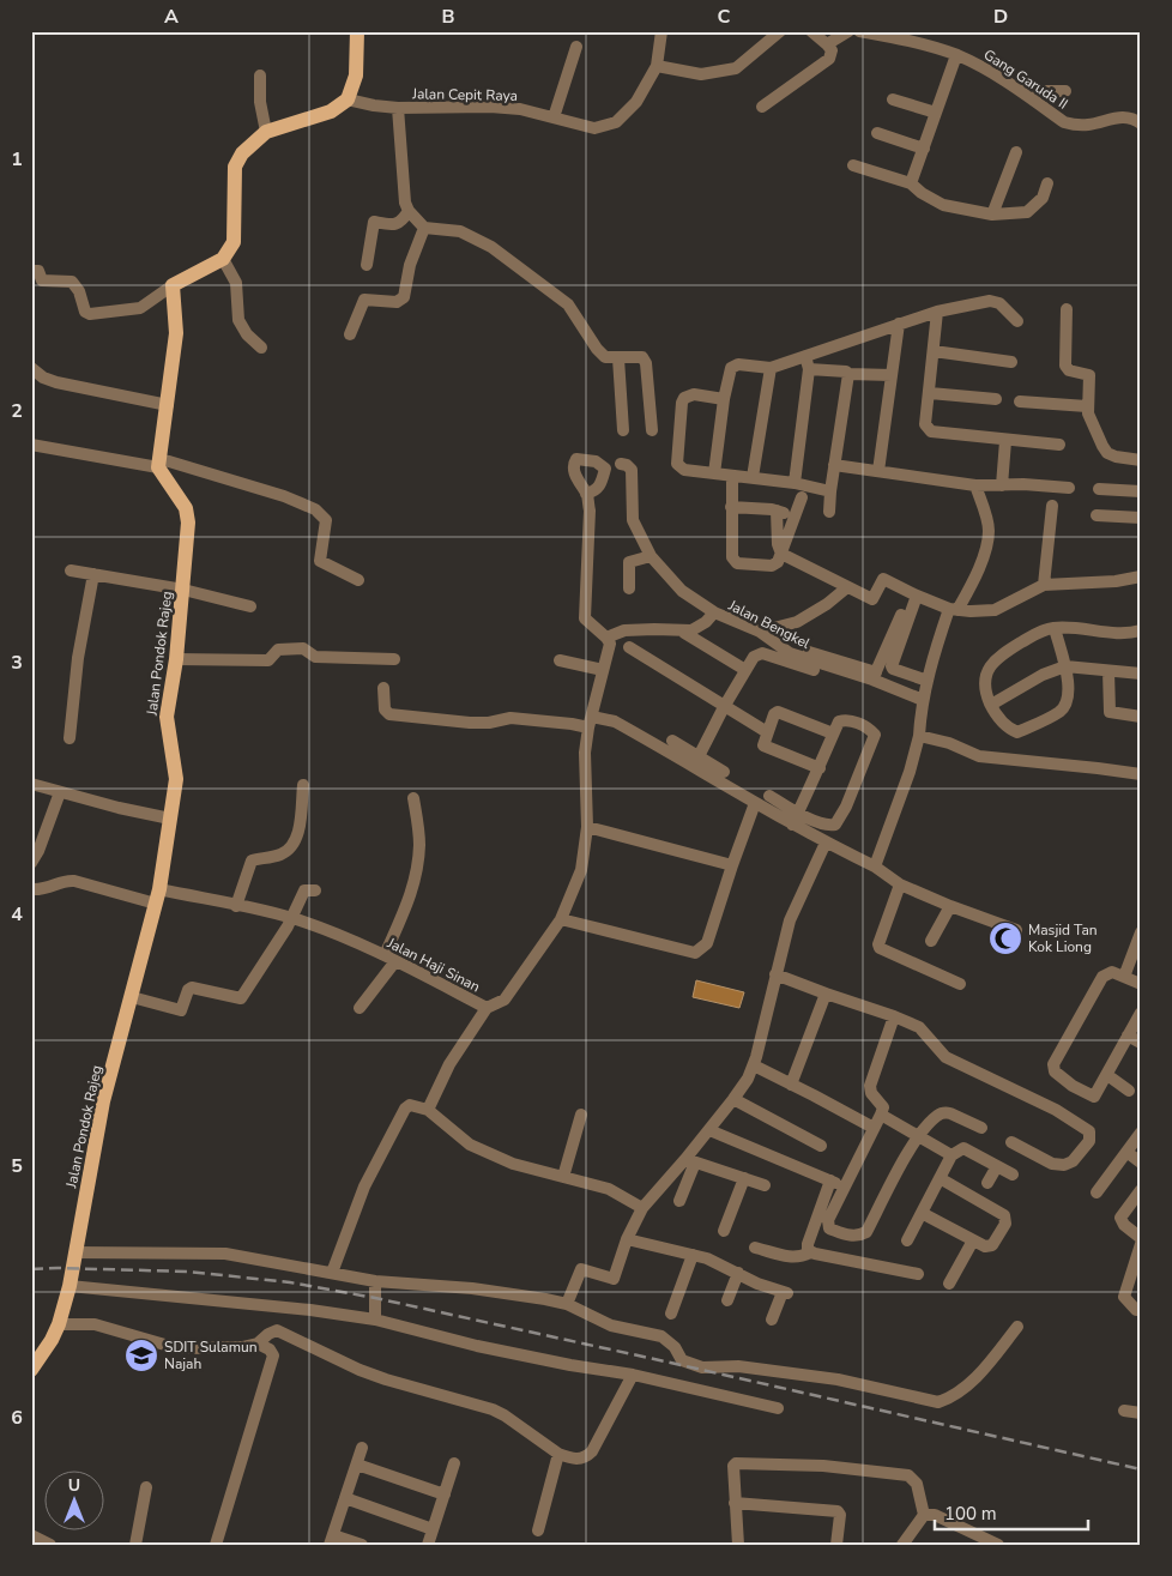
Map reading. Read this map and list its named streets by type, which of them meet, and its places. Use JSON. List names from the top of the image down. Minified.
{"streets":{"main road":["Jalan Pondok Rajeg"],"street":["Gang Garuda II","Jalan Cepit Raya","Jalan Bengkel","Jalan Haji Sinan"]},"crossings":[["Jalan Pondok Rajeg","Jalan Haji Sinan"]],"places":{"mosque":["Masjid Tan Kok Liong"],"school or university":["SDIT Sulamun Najah"]},"scale_bar":"100 m","north":"top","grid":{"columns":["A","B","C","D"],"rows":["1","2","3","4","5","6"]}}
